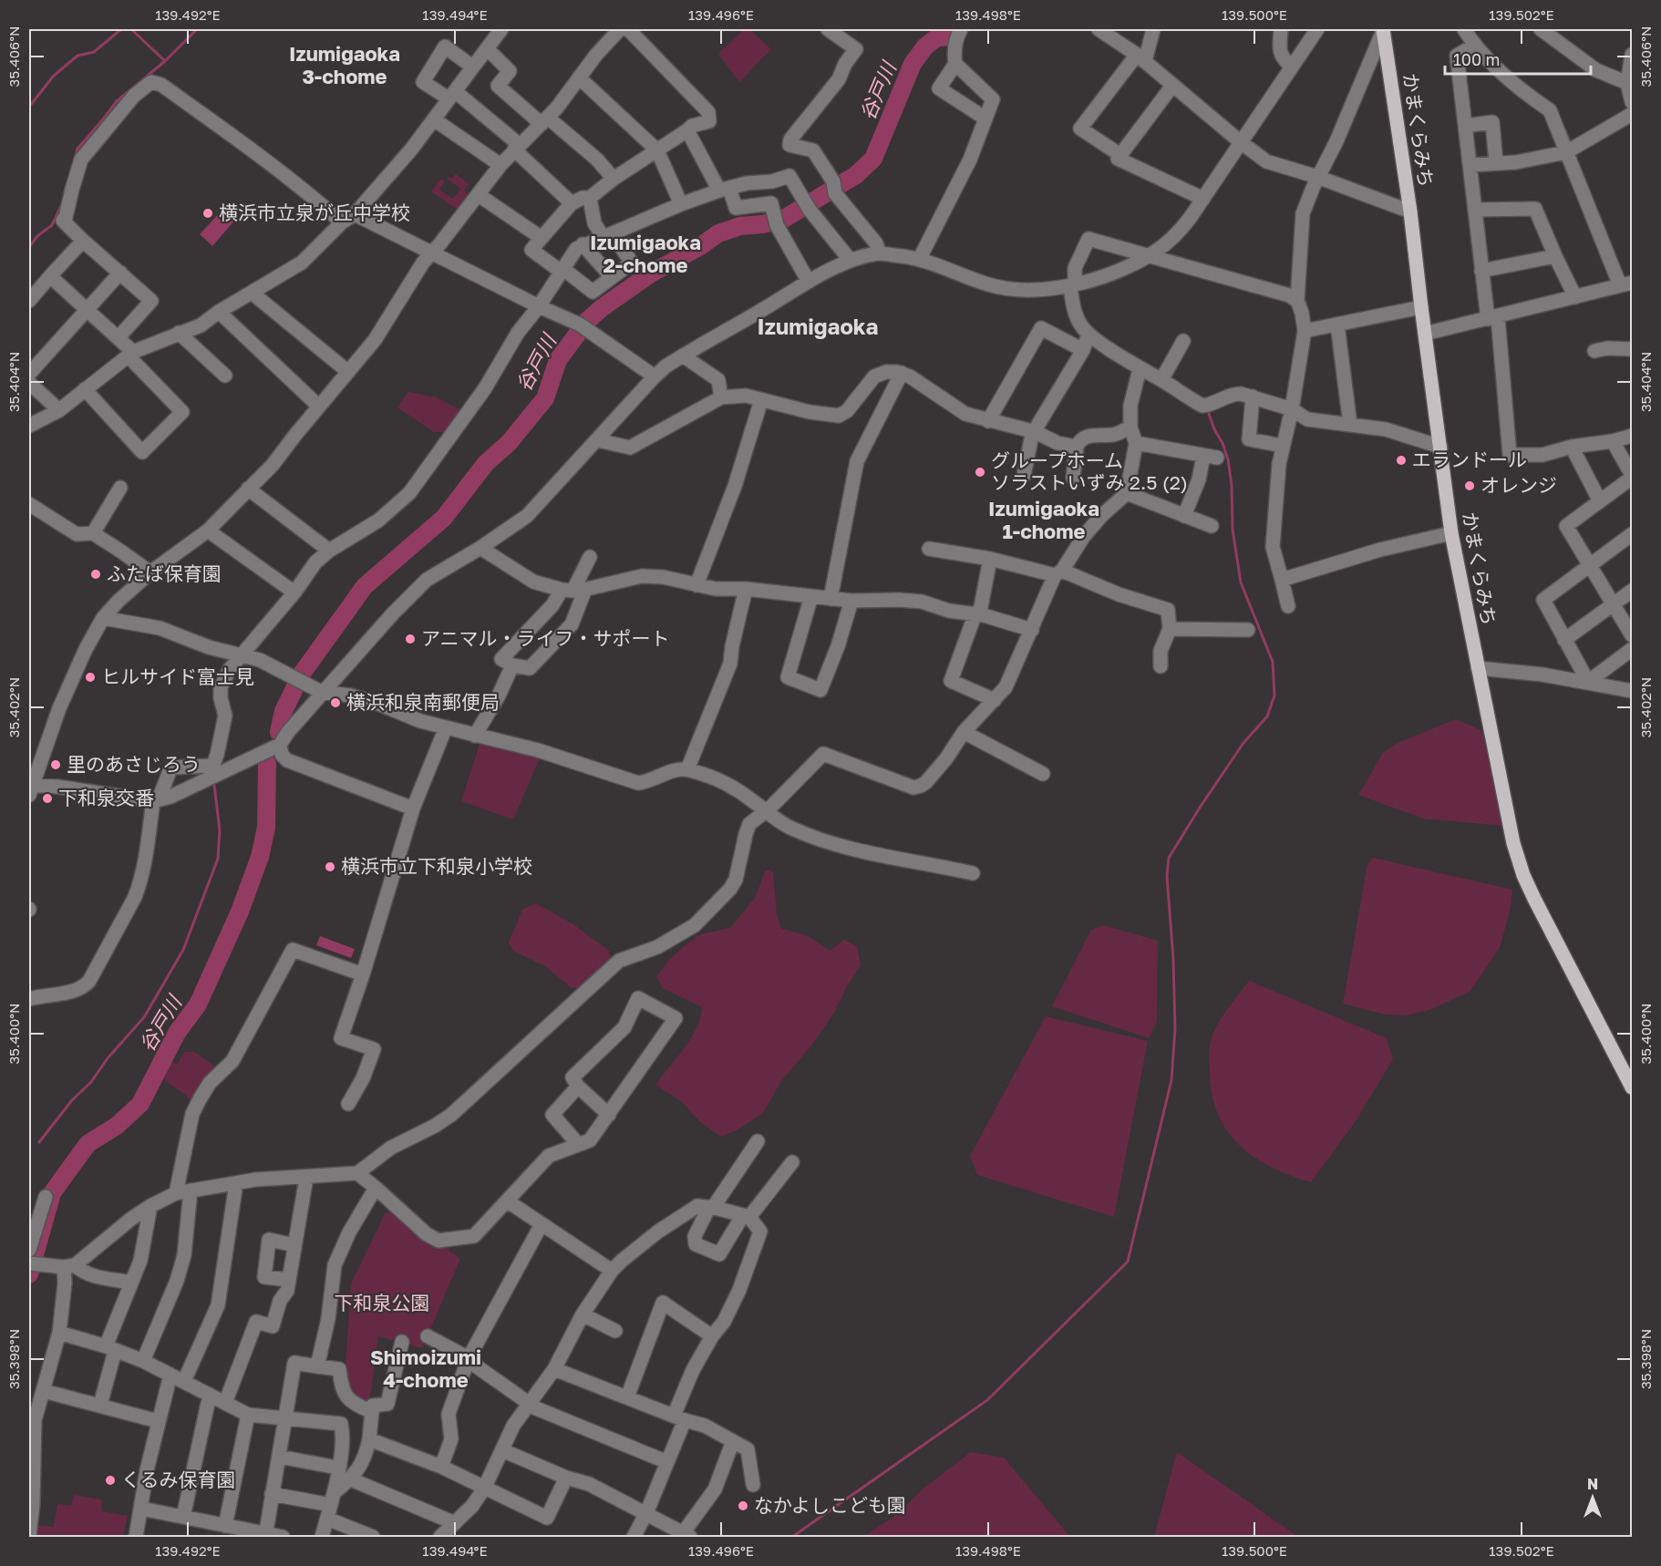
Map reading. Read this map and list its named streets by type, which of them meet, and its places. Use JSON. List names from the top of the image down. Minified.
{"streets":{"main road":["かまくらみち"]},"districts":["Izumigaoka 3-chome","Izumigaoka 2-chome","Izumigaoka","Izumigaoka 1-chome","Shimoizumi 4-chome"],"water":["谷戸川"],"parks":["下和泉公園"],"places":["横浜市立泉が丘中学校","エランドール","グループホーム ソラストいずみ 2.5 (2)","オレンジ","ふたば保育園","アニマル・ライフ・サポート","ヒルサイド富士見","横浜和泉南郵便局","里のあさじろう","下和泉交番","横浜市立下和泉小学校","くるみ保育園","なかよしこども園"],"scale_bar":"100 m","north":"top","coordinates":["139.492°E","139.494°E","139.496°E","139.498°E","139.500°E","139.502°E","35.406°N","35.404°N","35.402°N","35.400°N","35.398°N"]}
